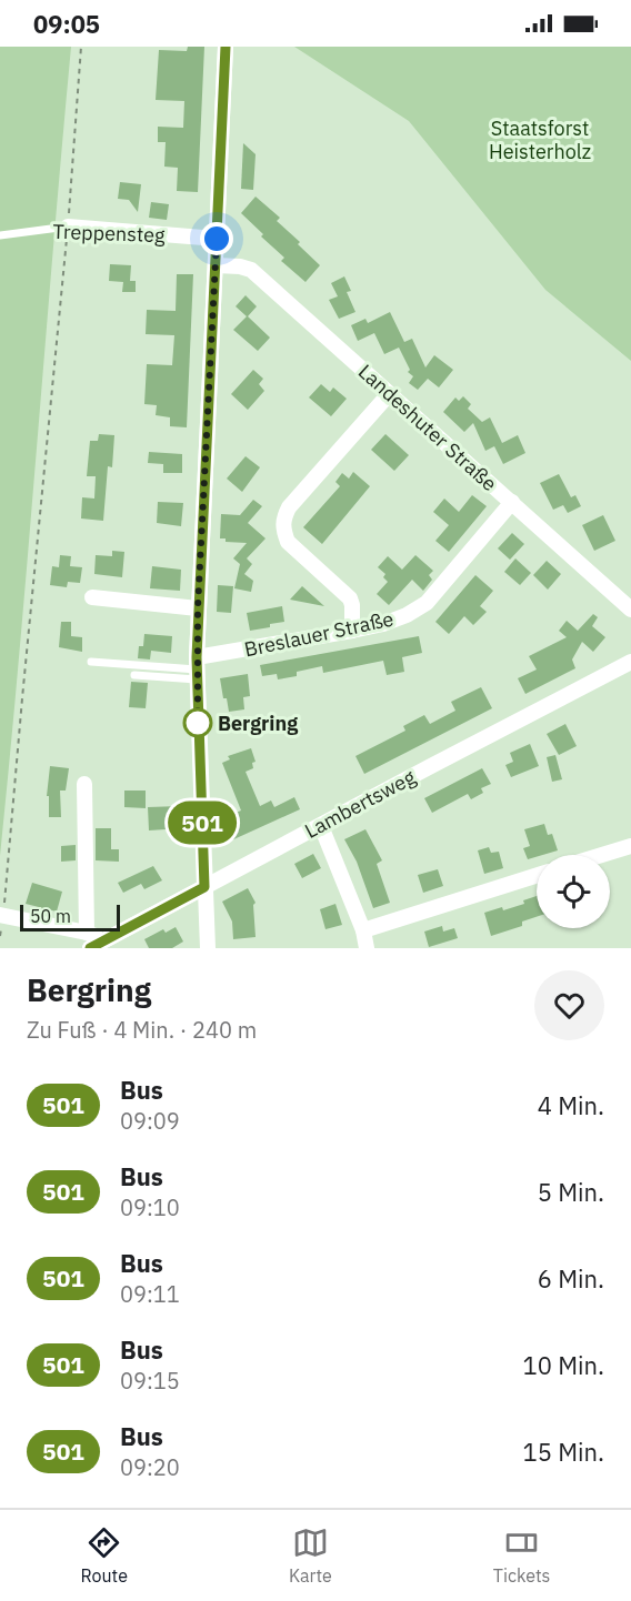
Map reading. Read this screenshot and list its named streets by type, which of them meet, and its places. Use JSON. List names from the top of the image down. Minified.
{"streets":{"street":["Treppensteg","Landeshuter Straße","Breslauer Straße","Lambertsweg"]},"crossings":[["Landeshuter Straße","Breslauer Straße"]],"parks":["Staatsforst Heisterholz"],"places":["Bergring"],"lines":["bus line 501"],"scale_bar":"50 m","page":{"status":"09:05","on_map":"501","scale":"50 m","heading":["Bergring","Zu Fuß · 4 Min. · 240 m"],"list":[{"mark":"501","name":"Bus","note":"09:09","value":"4 Min."},{"mark":"501","name":"Bus","note":"09:10","value":"5 Min."},{"mark":"501","name":"Bus","note":"09:11","value":"6 Min."},{"mark":"501","name":"Bus","note":"09:15","value":"10 Min."},{"mark":"501","name":"Bus","note":"09:20","value":"15 Min."}],"tabs":["Route","Karte","Tickets"]}}
